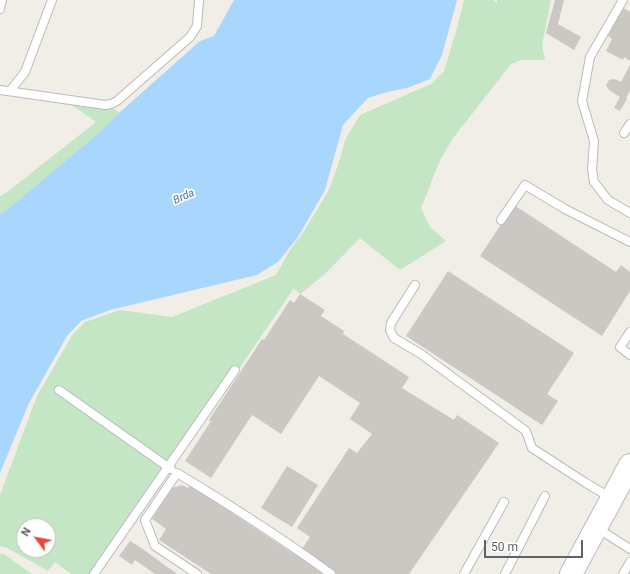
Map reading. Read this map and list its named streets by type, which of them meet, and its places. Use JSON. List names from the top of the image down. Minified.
{"water":["Brda"],"scale_bar":"50 m","north":"top left"}
